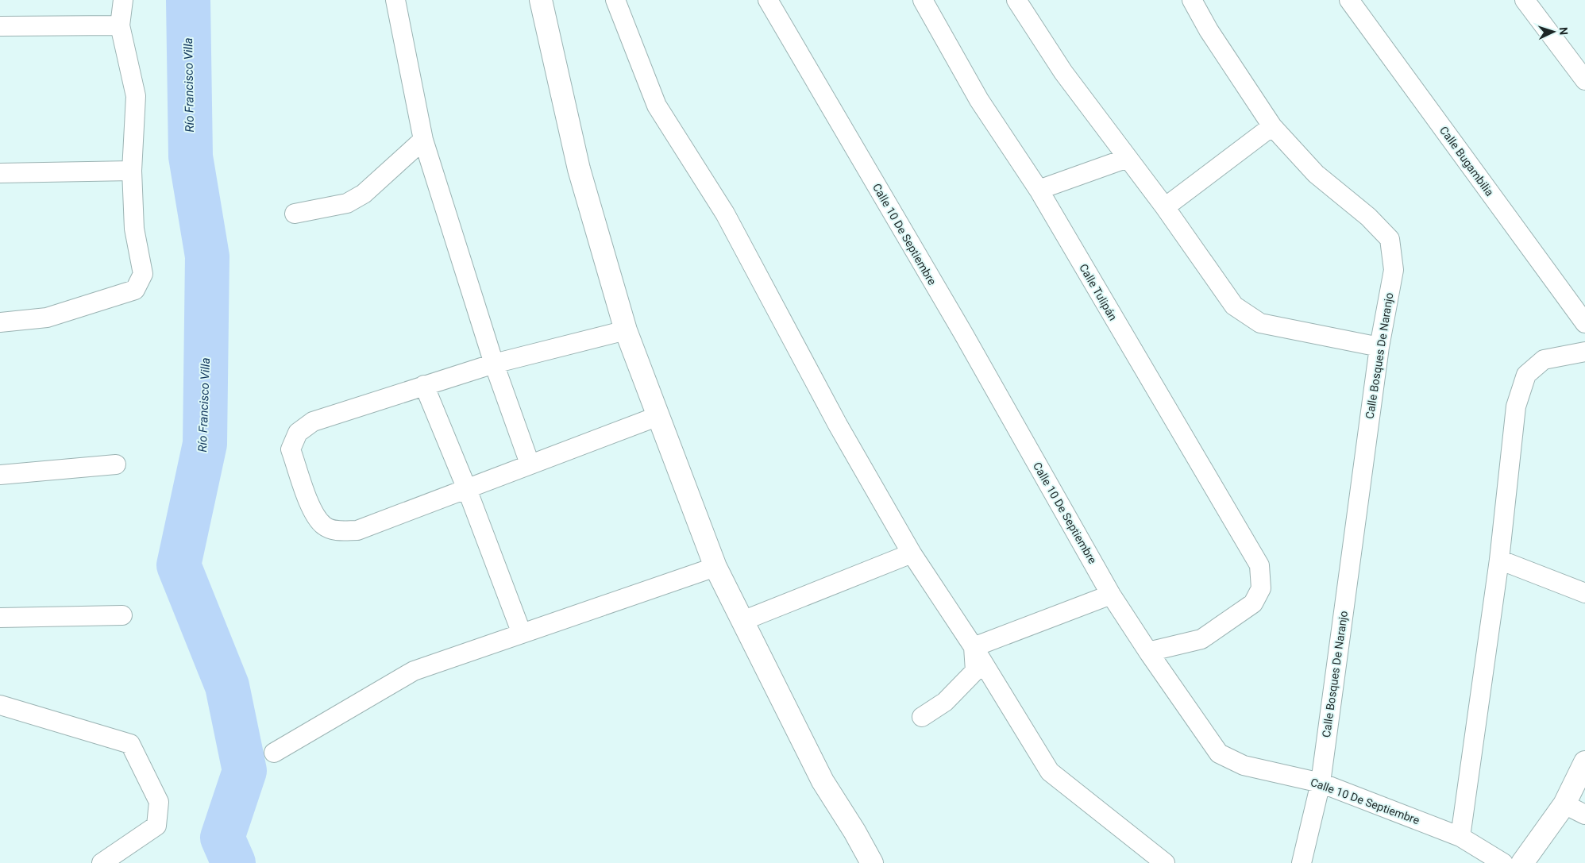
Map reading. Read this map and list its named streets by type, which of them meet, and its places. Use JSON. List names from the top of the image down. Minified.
{"streets":{"street":["Calle Bugambilia","Calle 10 De Septiembre","Calle Tulipán","Calle Bosques De Naranjo"]},"crossings":[["Calle 10 De Septiembre","Calle Tulipán"],["Calle 10 De Septiembre","Calle Bosques De Naranjo"]],"water":["Río Francisco Villa"],"north":"right"}
